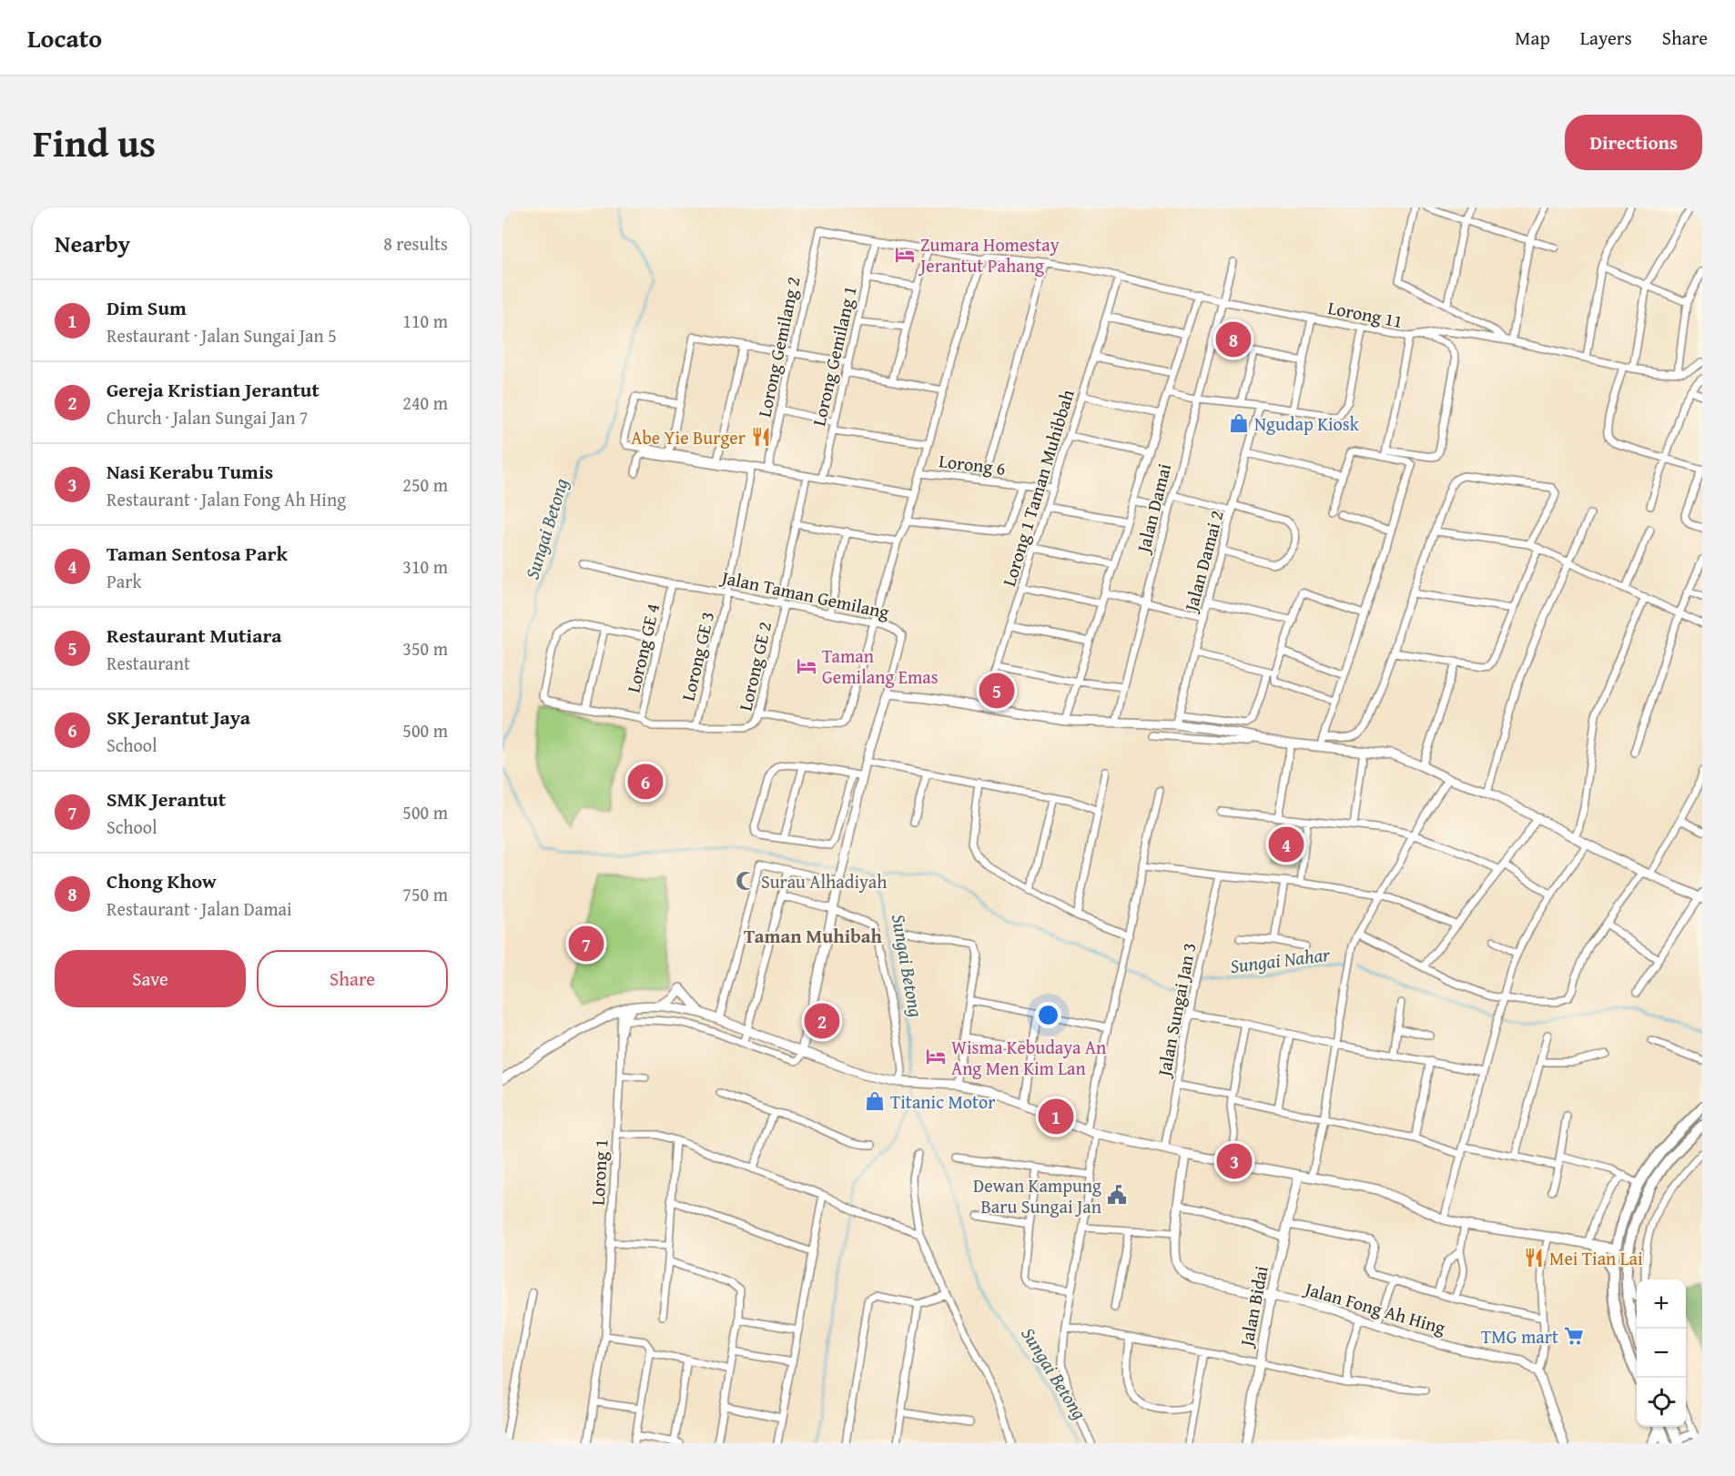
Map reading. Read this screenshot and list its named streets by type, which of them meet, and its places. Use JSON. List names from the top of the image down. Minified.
{"streets":{"main road":["Jalan Bidai","Jalan Fong Ah Hing"],"street":["Lorong 11","Lorong Gemilang 2","Lorong Gemilang 1","Lorong 6","Lorong 1 Taman Muhibbah","Jalan Damai","Jalan Damai 2","Jalan Taman Gemilang","Lorong GE 4","Lorong GE 3","Lorong GE 2","Jalan Sungai Jan 3","Lorong 1"]},"crossings":[["Lorong 11","Lorong Gemilang 2"],["Lorong 11","Lorong Gemilang 1"],["Lorong 11","Lorong 1 Taman Muhibbah"],["Lorong 11","Jalan Damai"],["Lorong 6","Lorong 1 Taman Muhibbah"],["Jalan Taman Gemilang","Lorong GE 4"],["Jalan Taman Gemilang","Lorong GE 3"],["Jalan Taman Gemilang","Lorong GE 2"],["Lorong GE 3","Lorong GE 2"],["Jalan Bidai","Jalan Fong Ah Hing"]],"districts":["Taman Muhibah"],"water":["Sungai Betong","Sungai Nahar"],"places":{"hotel":["Zumara Homestay Jerantut Pahang","Taman Gemilang Emas","Wisma Kebudaya An Ang Men Kim Lan"],"shop":["Ngudap Kiosk","Titanic Motor"],"restaurant":["Abe Yie Burger","Mei Tian Lai"],"mosque":["Surau Alhadiyah"],"public building":["Dewan Kampung Baru Sungai Jan"],"supermarket":["TMG mart"]},"page":{"header":"Locato","nav":["Map","Layers","Share"],"title":"Find us","buttons":["Directions",["Save","Share"]],"heading":["Nearby","8 results"],"list":[{"mark":"1","name":"Dim Sum","note":"Restaurant · Jalan Sungai Jan 5","value":"110 m"},{"mark":"2","name":"Gereja Kristian Jerantut","note":"Church · Jalan Sungai Jan 7","value":"240 m"},{"mark":"3","name":"Nasi Kerabu Tumis","note":"Restaurant · Jalan Fong Ah Hing","value":"250 m"},{"mark":"4","name":"Taman Sentosa Park","note":"Park","value":"310 m"},{"mark":"5","name":"Restaurant Mutiara","note":"Restaurant","value":"350 m"},{"mark":"6","name":"SK Jerantut Jaya","note":"School","value":"500 m"},{"mark":"7","name":"SMK Jerantut","note":"School","value":"500 m"},{"mark":"8","name":"Chong Khow","note":"Restaurant · Jalan Damai","value":"750 m"}],"pins":["8","5","6","4","7","2","1","3"],"map_buttons":["+","−"]}}
